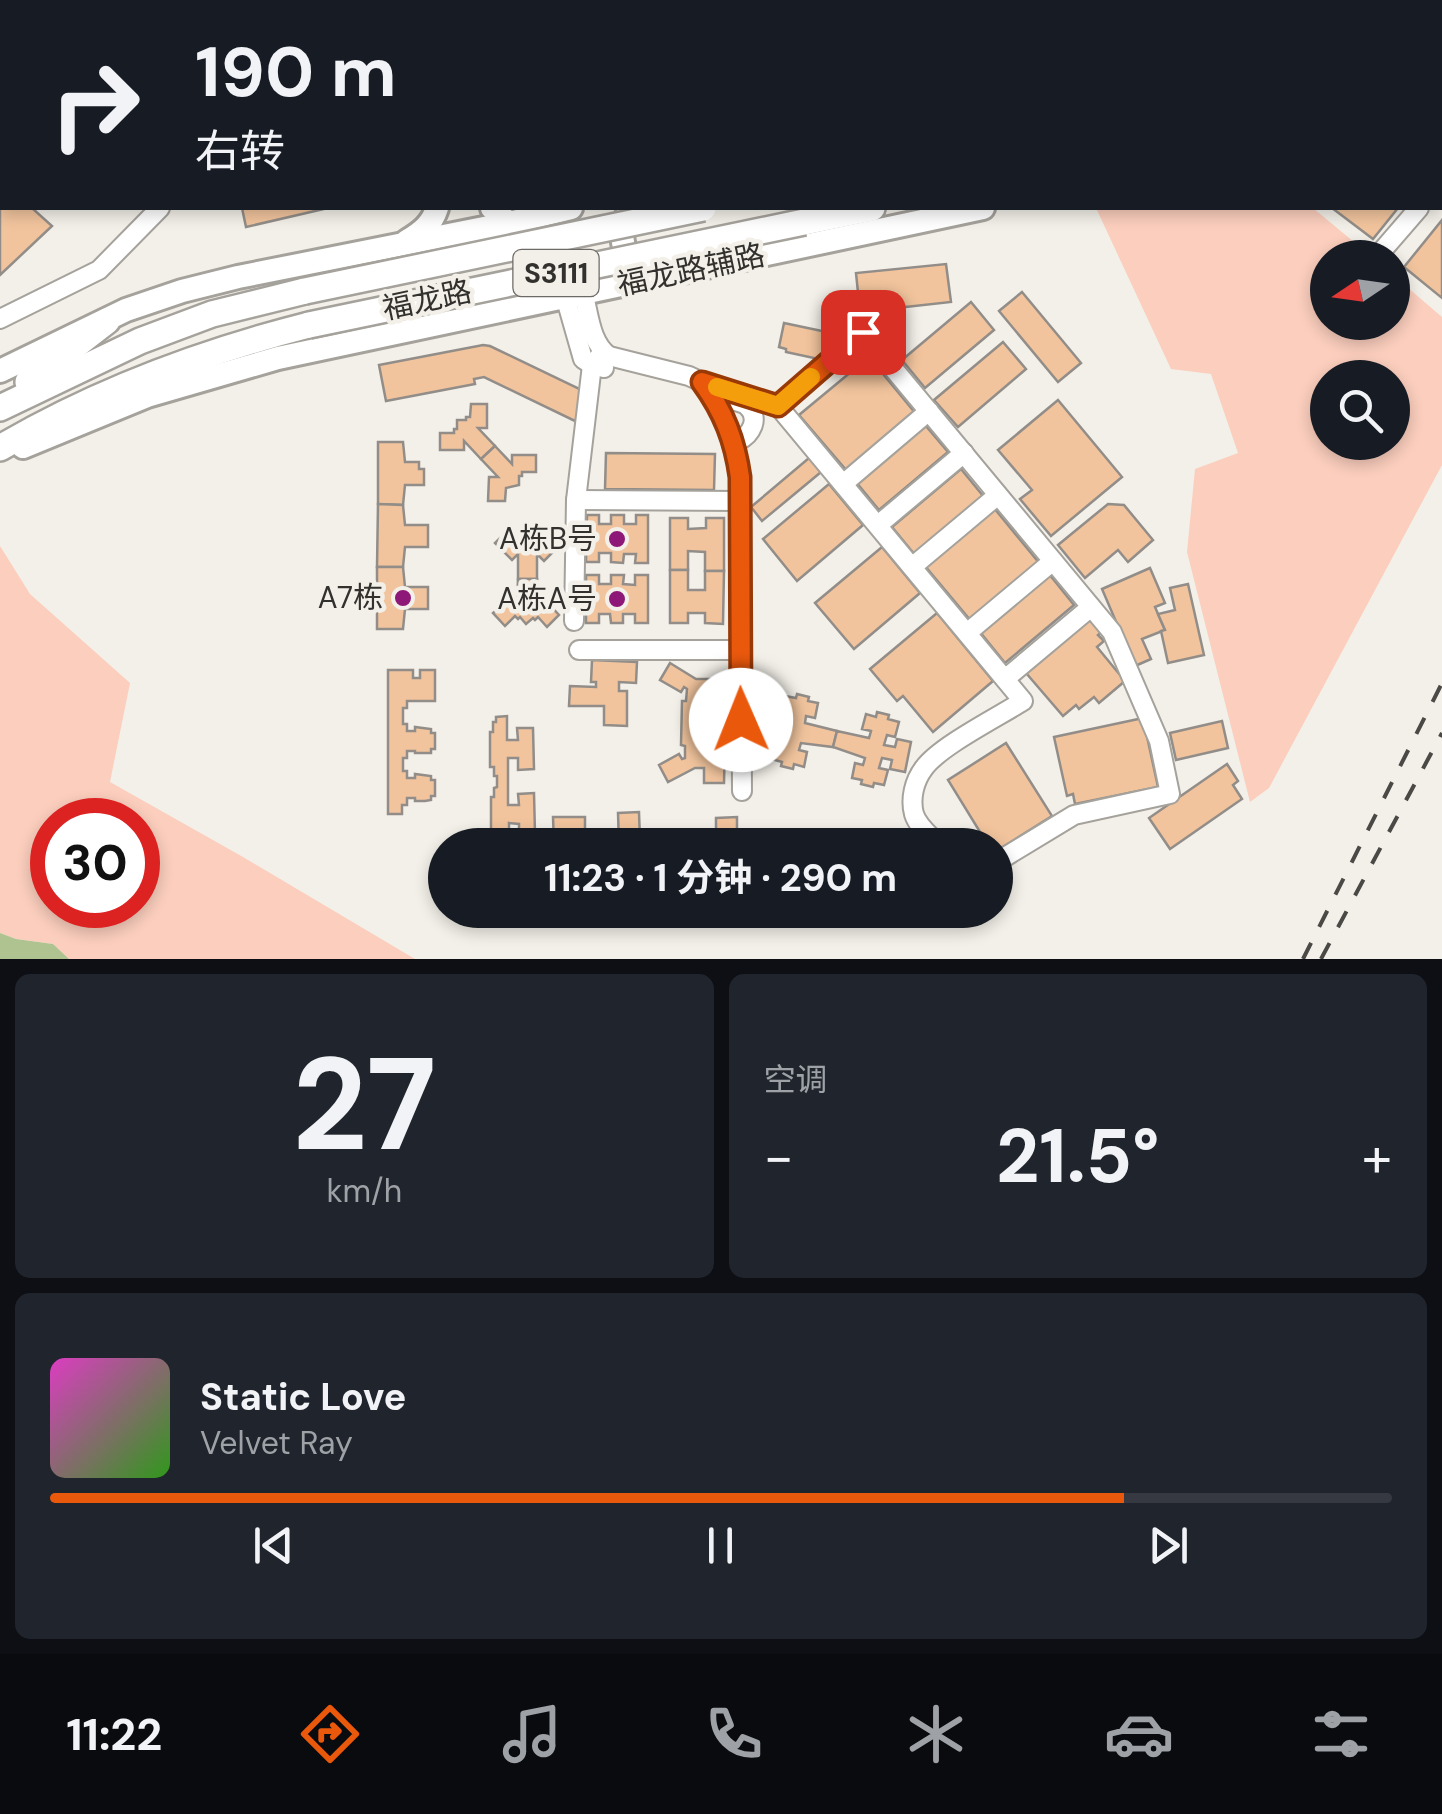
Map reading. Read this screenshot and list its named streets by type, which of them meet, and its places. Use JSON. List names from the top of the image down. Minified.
{"streets":{"highway":["S3111","福龙路"],"main road":["福龙路辅路"]},"places":["A栋B号","A7栋","A栋A号"],"north":"left","page":{"turn":["190 m","右转"],"limit":"30","trip":"11:23 · 1 分钟 · 290 m","tile":[["27","km/h"],"空调"],"heat":["−","21.5°","+"],"song":["Static Love","Velvet Ray"],"tabs":"11:22"}}
